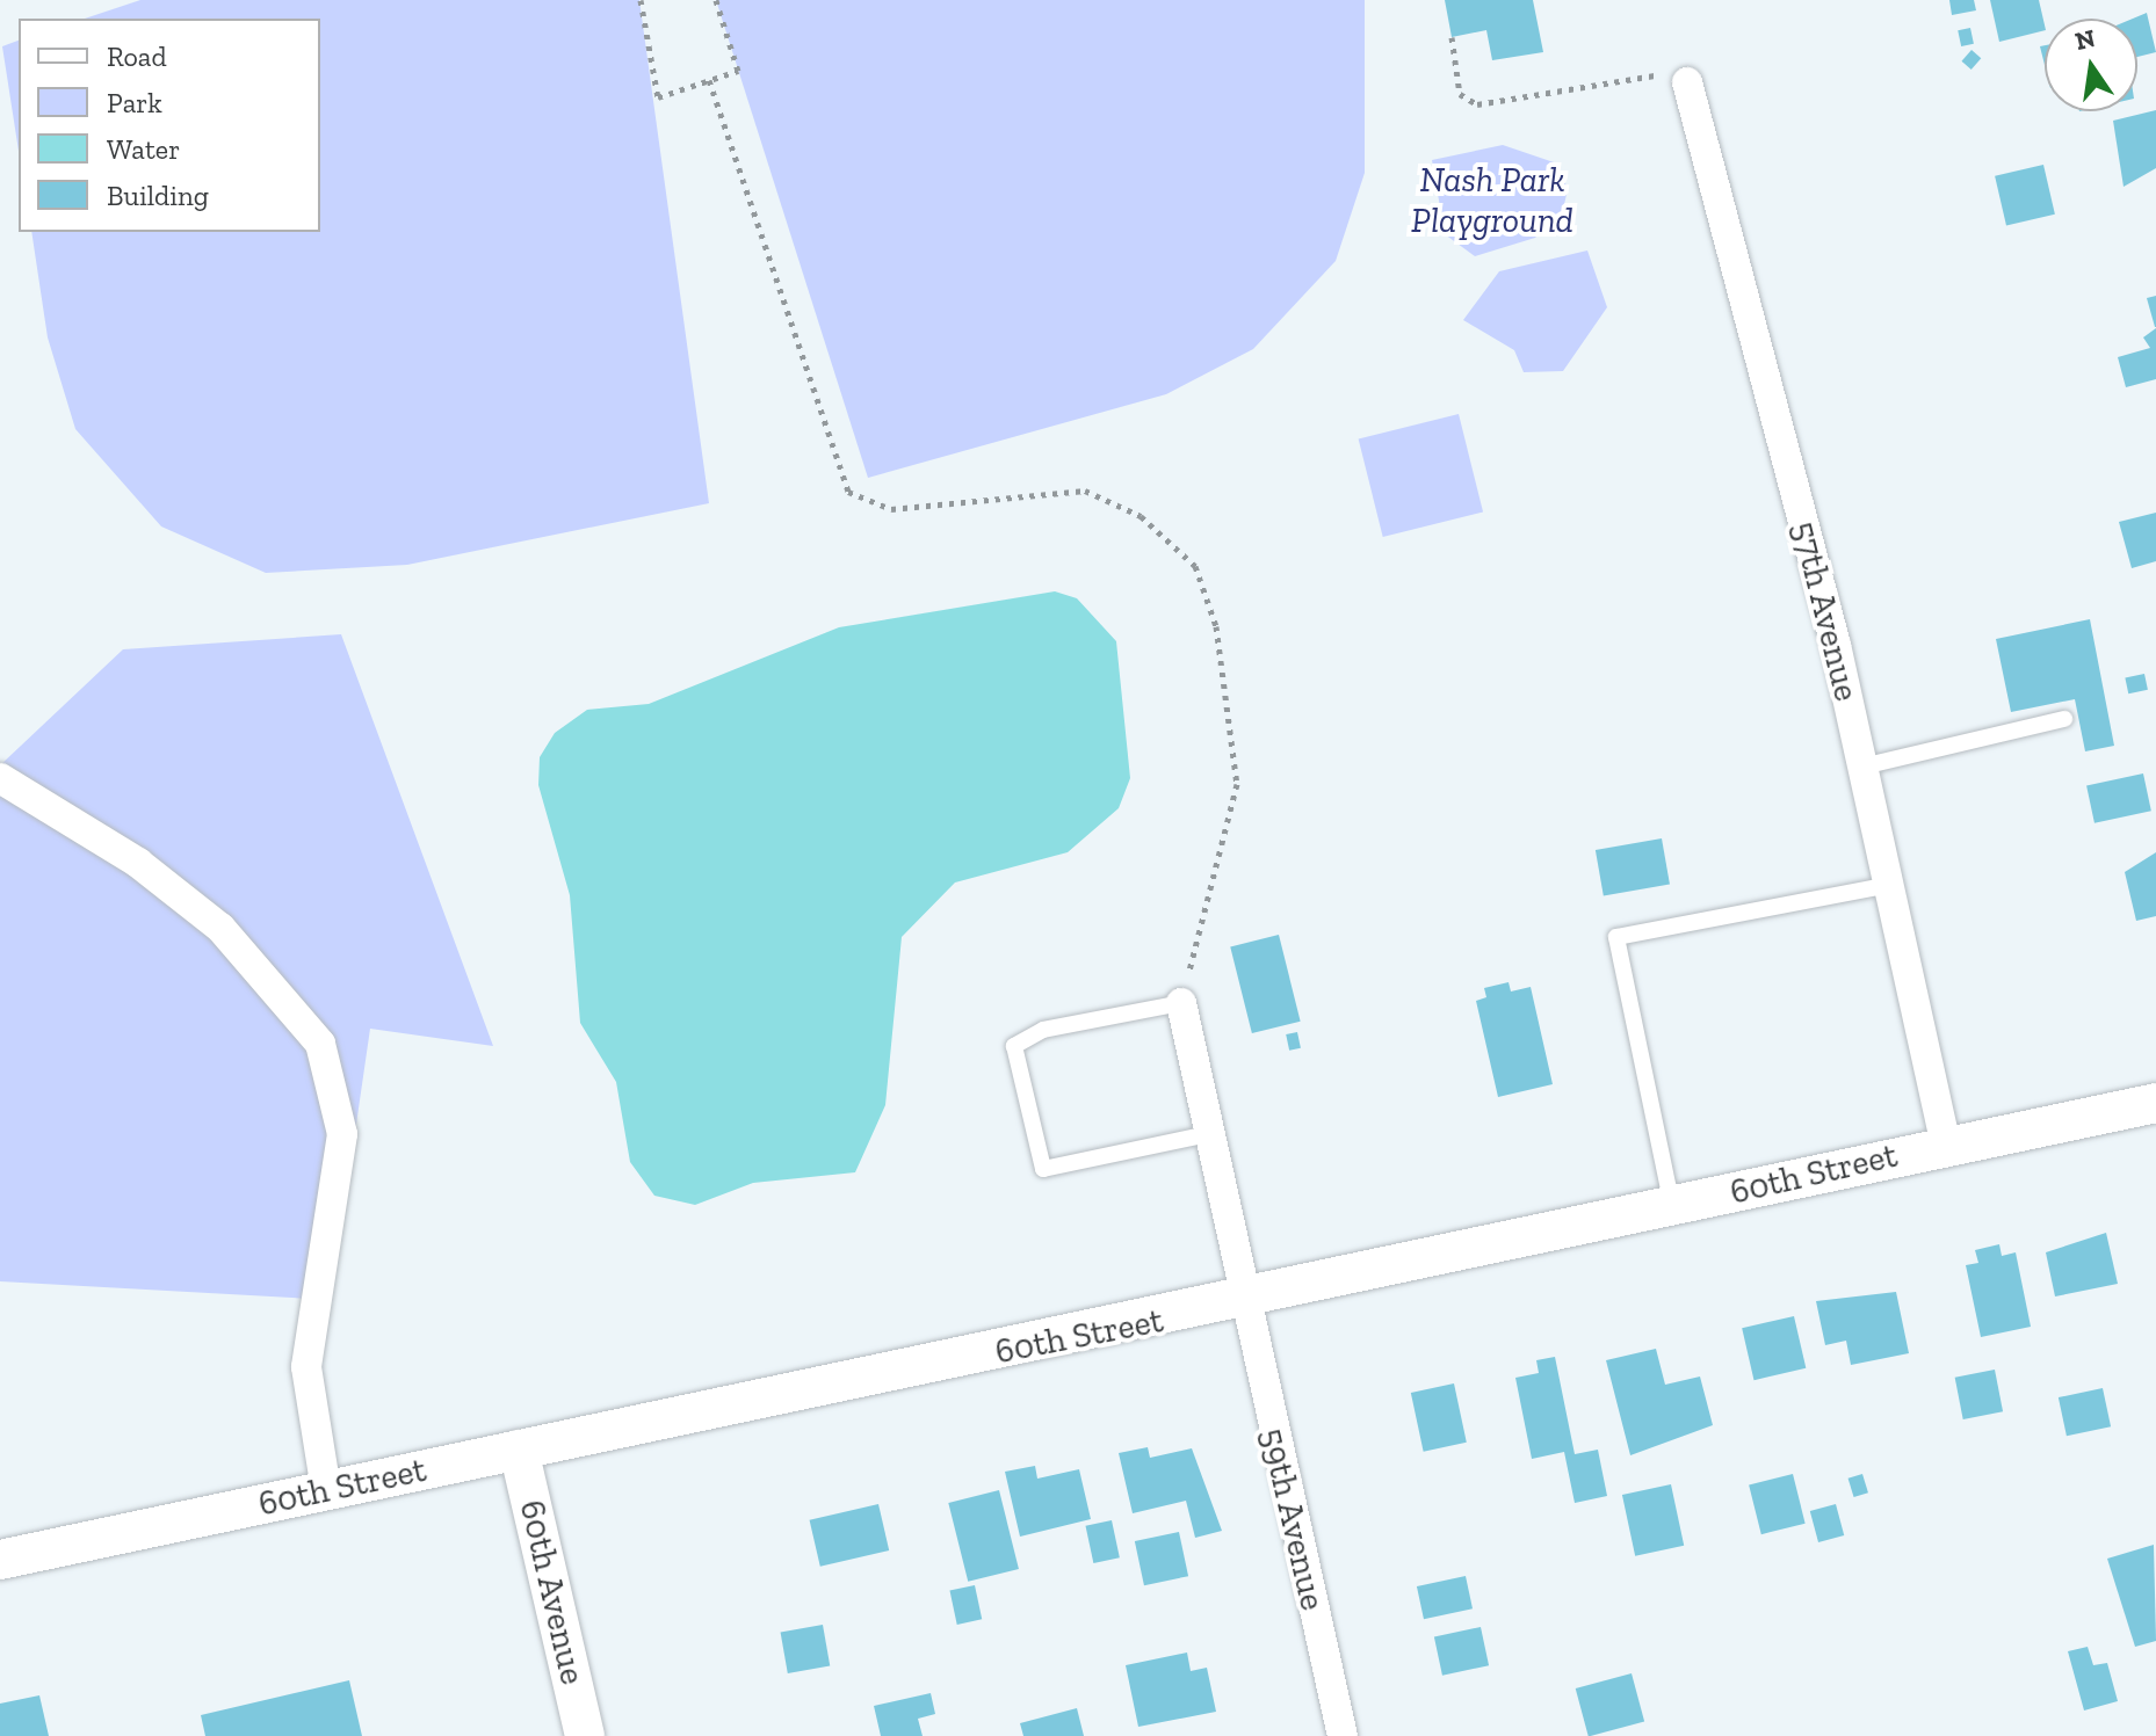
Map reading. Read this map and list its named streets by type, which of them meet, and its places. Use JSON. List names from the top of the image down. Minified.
{"streets":{"street":["57th Avenue","60th Street","59th Avenue","60th Avenue"]},"crossings":[["57th Avenue","60th Street"],["60th Street","59th Avenue"],["60th Street","60th Avenue"]],"parks":["Nash Park Playground"],"legend":["Road","Park","Water","Building"],"north":"top"}
